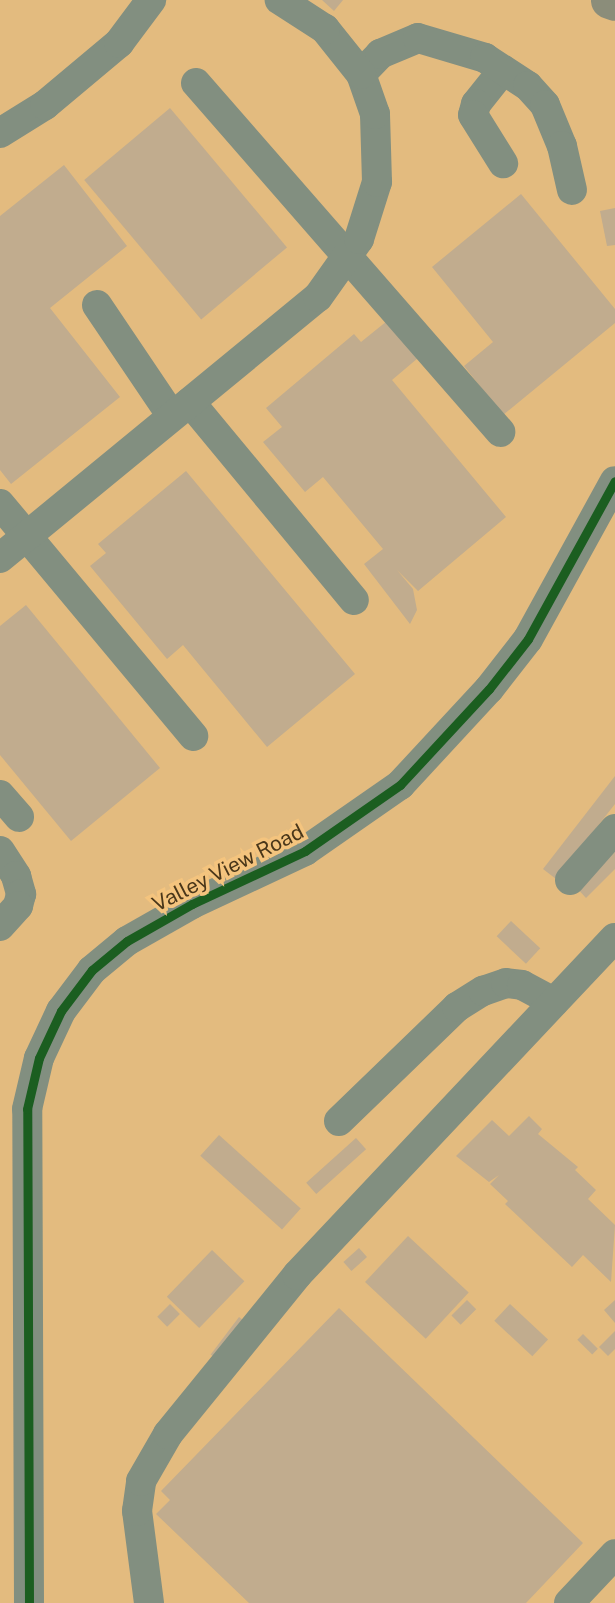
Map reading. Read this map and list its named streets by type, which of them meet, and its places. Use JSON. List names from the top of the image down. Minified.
{"streets":{"street":["Valley View Road"]}}
